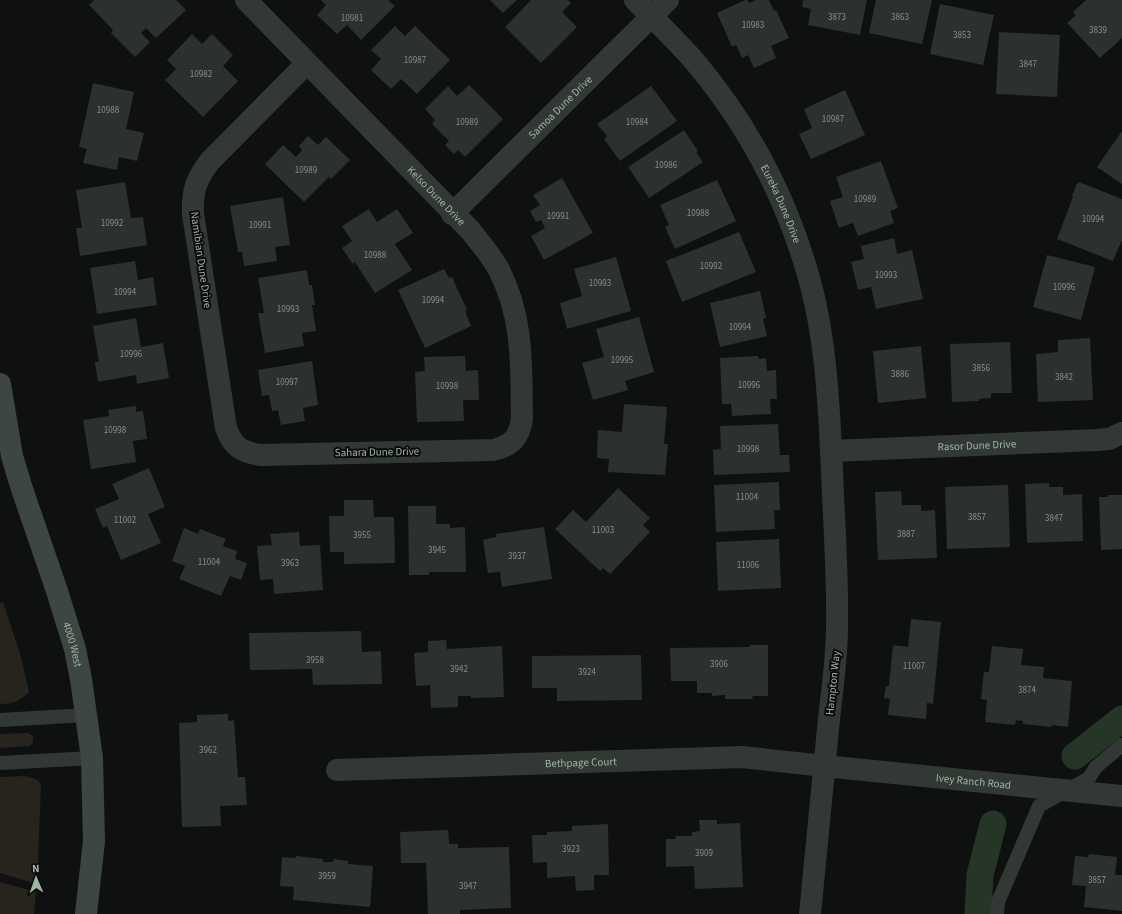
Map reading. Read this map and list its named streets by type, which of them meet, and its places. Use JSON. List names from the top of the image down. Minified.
{"streets":{"main road":["4000 West"],"street":["Samoa Dune Drive","Kelso Dune Drive","Eureka Dune Drive","Namibian Dune Drive","Rasor Dune Drive","Sahara Dune Drive","Hampton Way","Bethpage Court","Ivey Ranch Road"]},"crossings":[["Samoa Dune Drive","Kelso Dune Drive"],["Samoa Dune Drive","Eureka Dune Drive"],["Kelso Dune Drive","Namibian Dune Drive"],["Kelso Dune Drive","Sahara Dune Drive"],["Eureka Dune Drive","Rasor Dune Drive"],["Eureka Dune Drive","Hampton Way"],["Namibian Dune Drive","Sahara Dune Drive"],["Rasor Dune Drive","Hampton Way"],["Hampton Way","Bethpage Court"],["Hampton Way","Ivey Ranch Road"],["Bethpage Court","Ivey Ranch Road"]],"house_numbers":["3873","3863","10981","10983","3839","3853","10987","3847","10982","10988","10987","10989","10984","10986","10989","10989","10988","10991","10994","10992","10991","10988","10992","10993","10993","10996","10994","10994","10993","10994","10996","10995","3856","3886","3842","10997","10996","10998","10998","10998","11004","3857","3847","11002","11003","3887","3955","3945","3937","11004","3963","11006","3958","3906","11007","3942","3924","3874","3962","3923","3909","3959","3857","3947"],"north":"top"}
